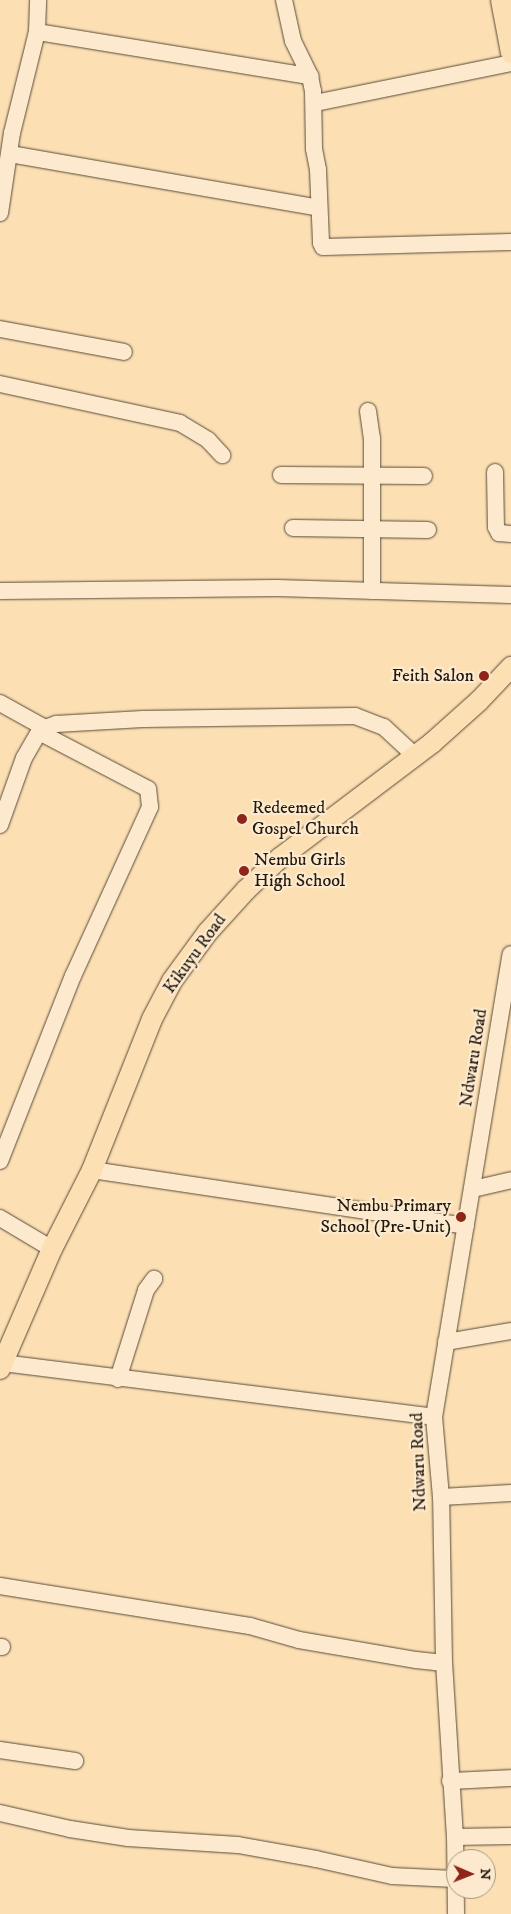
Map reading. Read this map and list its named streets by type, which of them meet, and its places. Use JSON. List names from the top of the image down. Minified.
{"streets":{"main road":["Kikuyu Road"],"street":["Ndwaru Road"]},"places":["Feith Salon","Redeemed Gospel Church","Nembu Girls High School","Nembu Primary School (Pre-Unit)"],"north":"right"}
